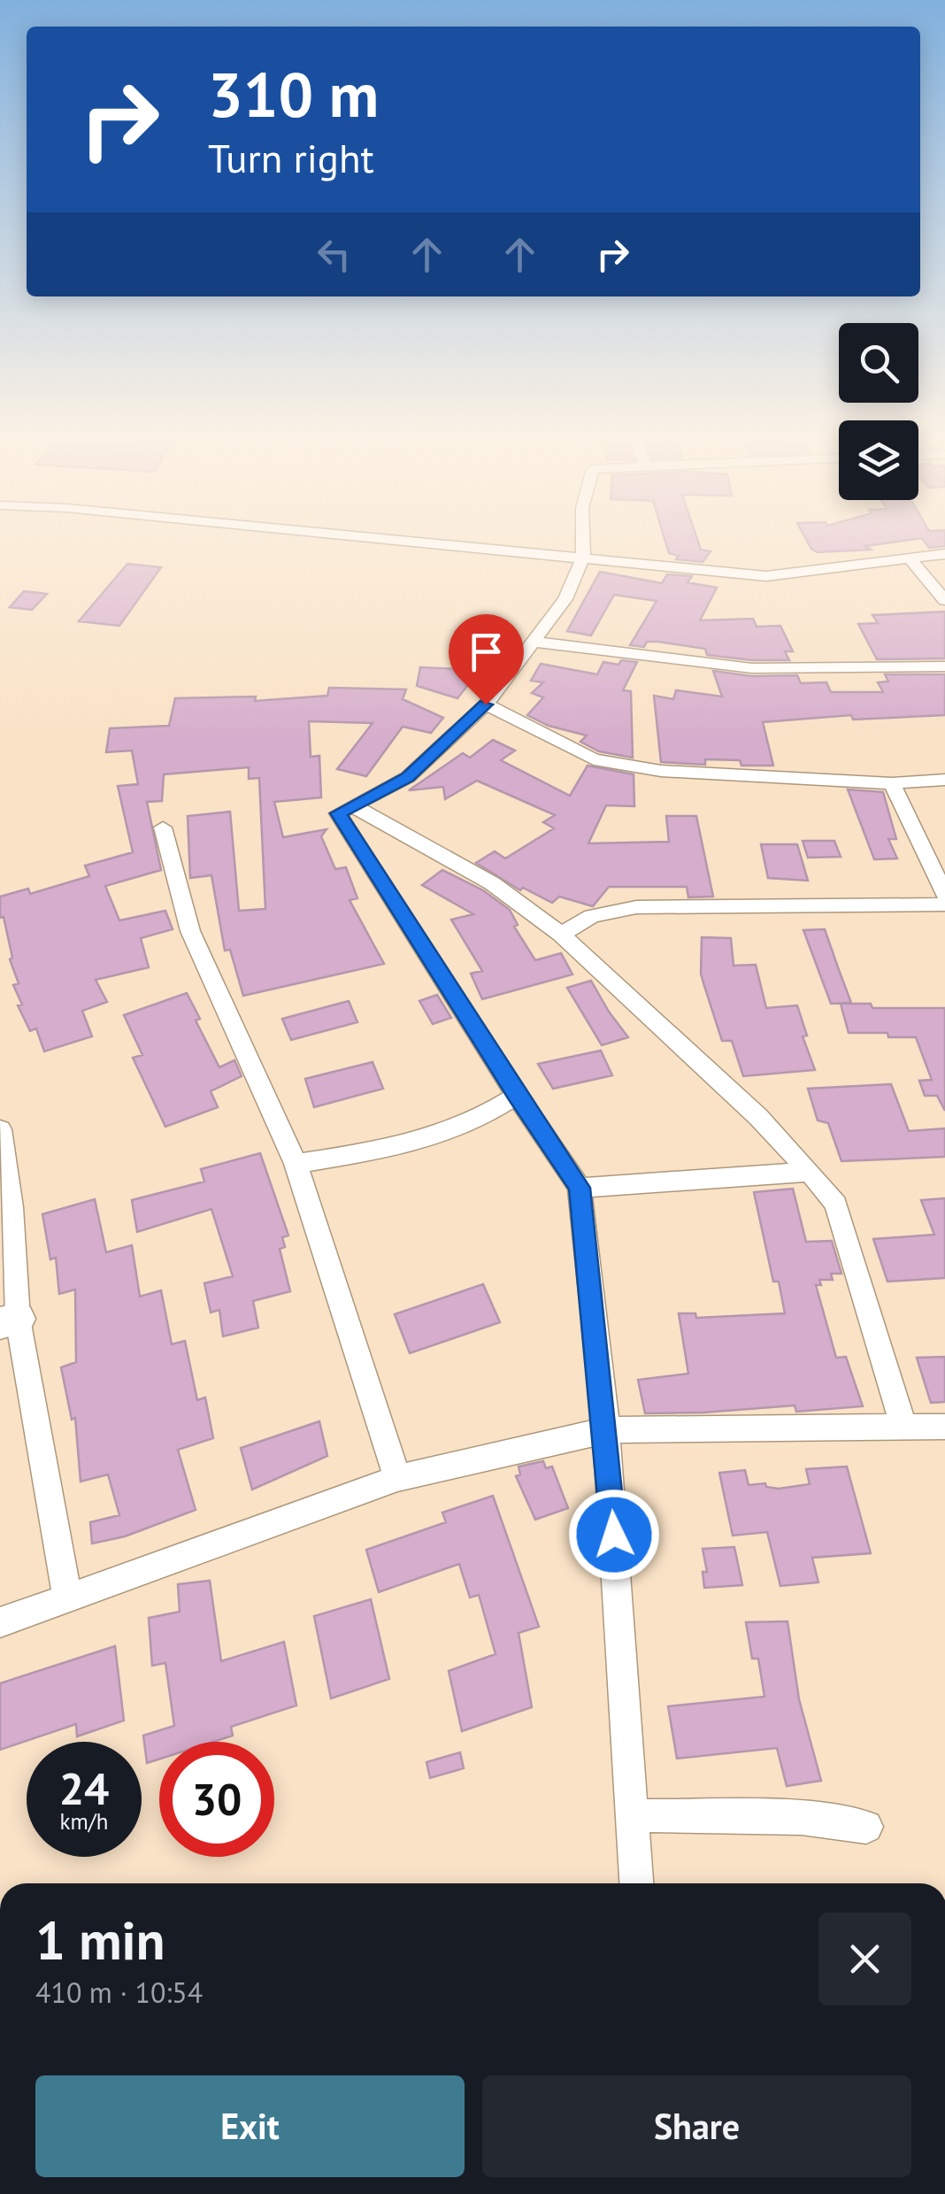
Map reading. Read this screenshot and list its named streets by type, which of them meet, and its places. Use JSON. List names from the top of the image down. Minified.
{"page":{"turn":["310 m","Turn right"],"speed":"24 km/h","limit":"30","heading":["1 min","410 m · 10:54"],"buttons":["Exit","Share"]}}
